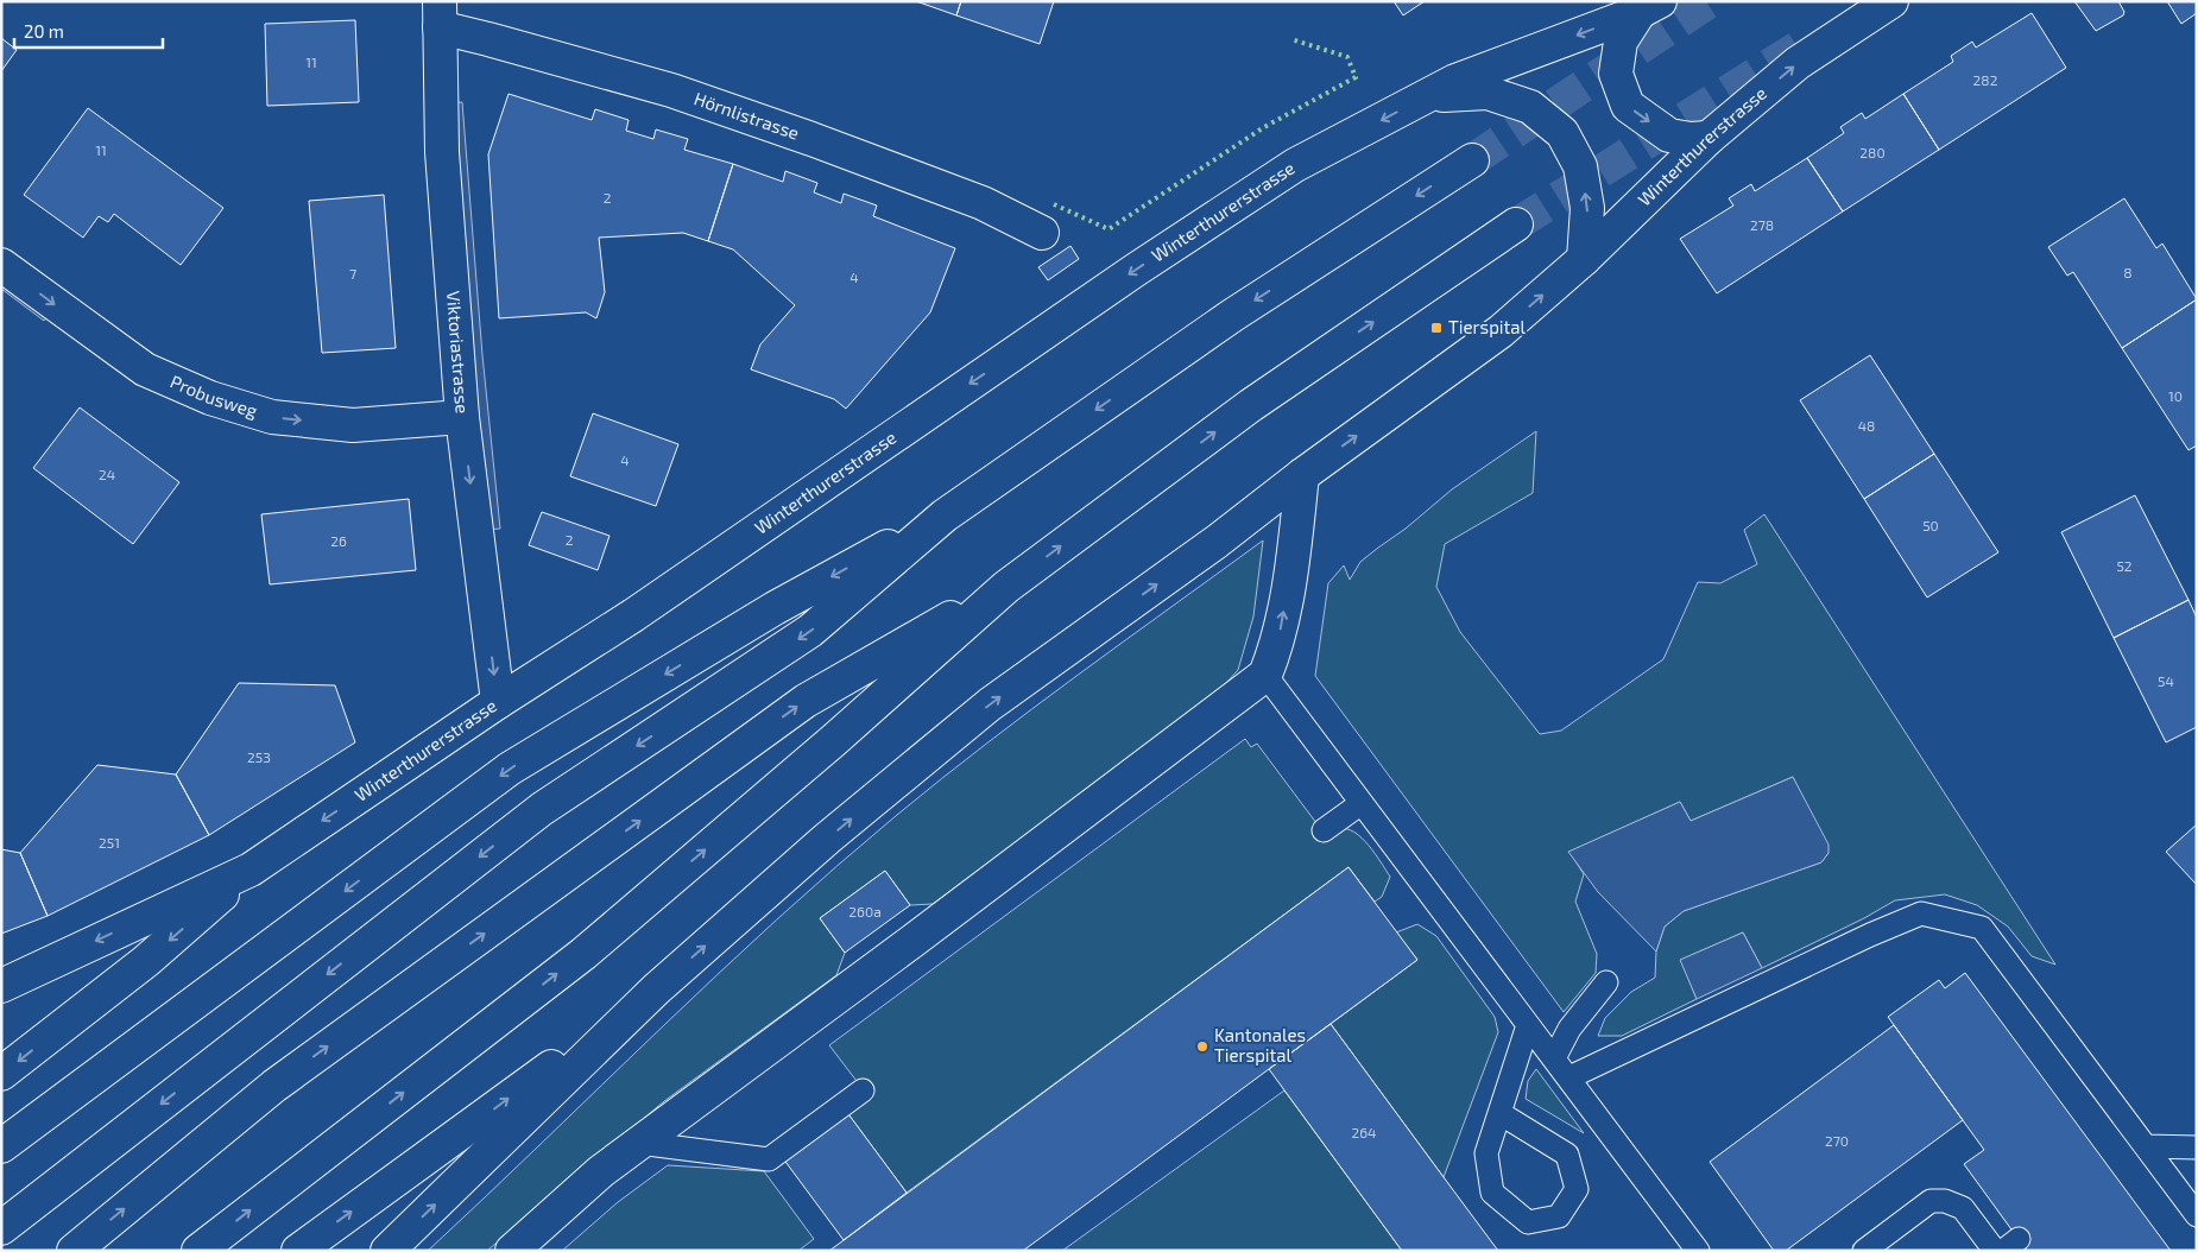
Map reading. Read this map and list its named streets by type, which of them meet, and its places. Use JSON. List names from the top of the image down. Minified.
{"streets":{"main road":["Hörnlistrasse","Winterthurerstrasse","Viktoriastrasse","Probusweg"]},"crossings":[["Hörnlistrasse","Viktoriastrasse"],["Winterthurerstrasse","Viktoriastrasse"],["Viktoriastrasse","Probusweg"]],"one_way":["Viktoriastrasse","Probusweg"],"places":{"transit":["Tierspital"],"other":["Kantonales Tierspital"]},"house_numbers":["11","282","11","280","2","278","8","7","4","10","48","4","24","50","2","26","52","54","253","251","260a","264","270"],"scale_bar":"20 m"}
